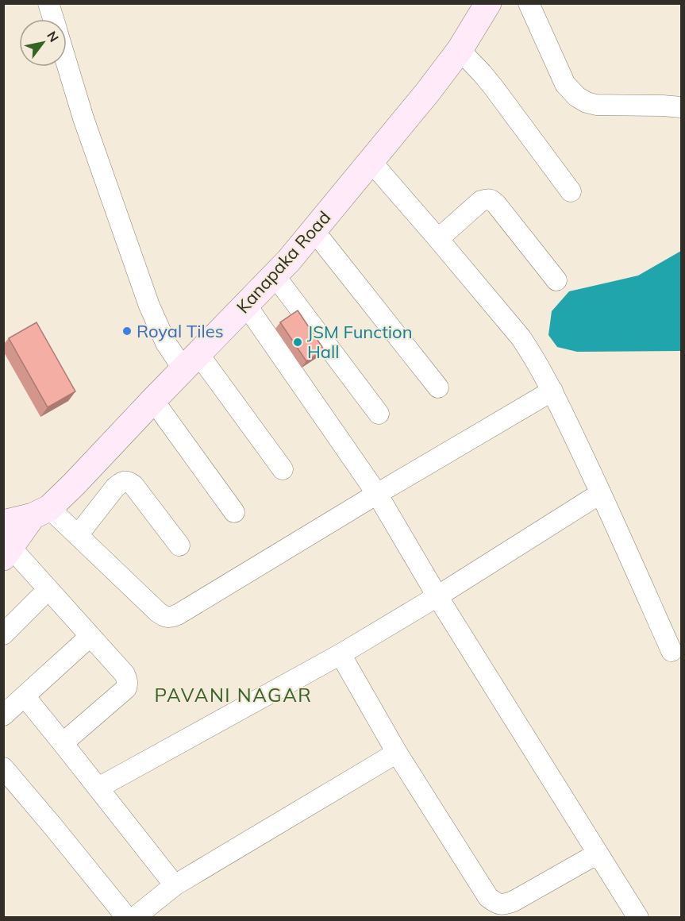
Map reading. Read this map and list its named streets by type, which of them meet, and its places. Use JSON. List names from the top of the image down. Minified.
{"streets":{"street":["Kanapaka Road"]},"districts":["PAVANI NAGAR"],"places":["Royal Tiles","JSM Function Hall"],"north":"top right"}
